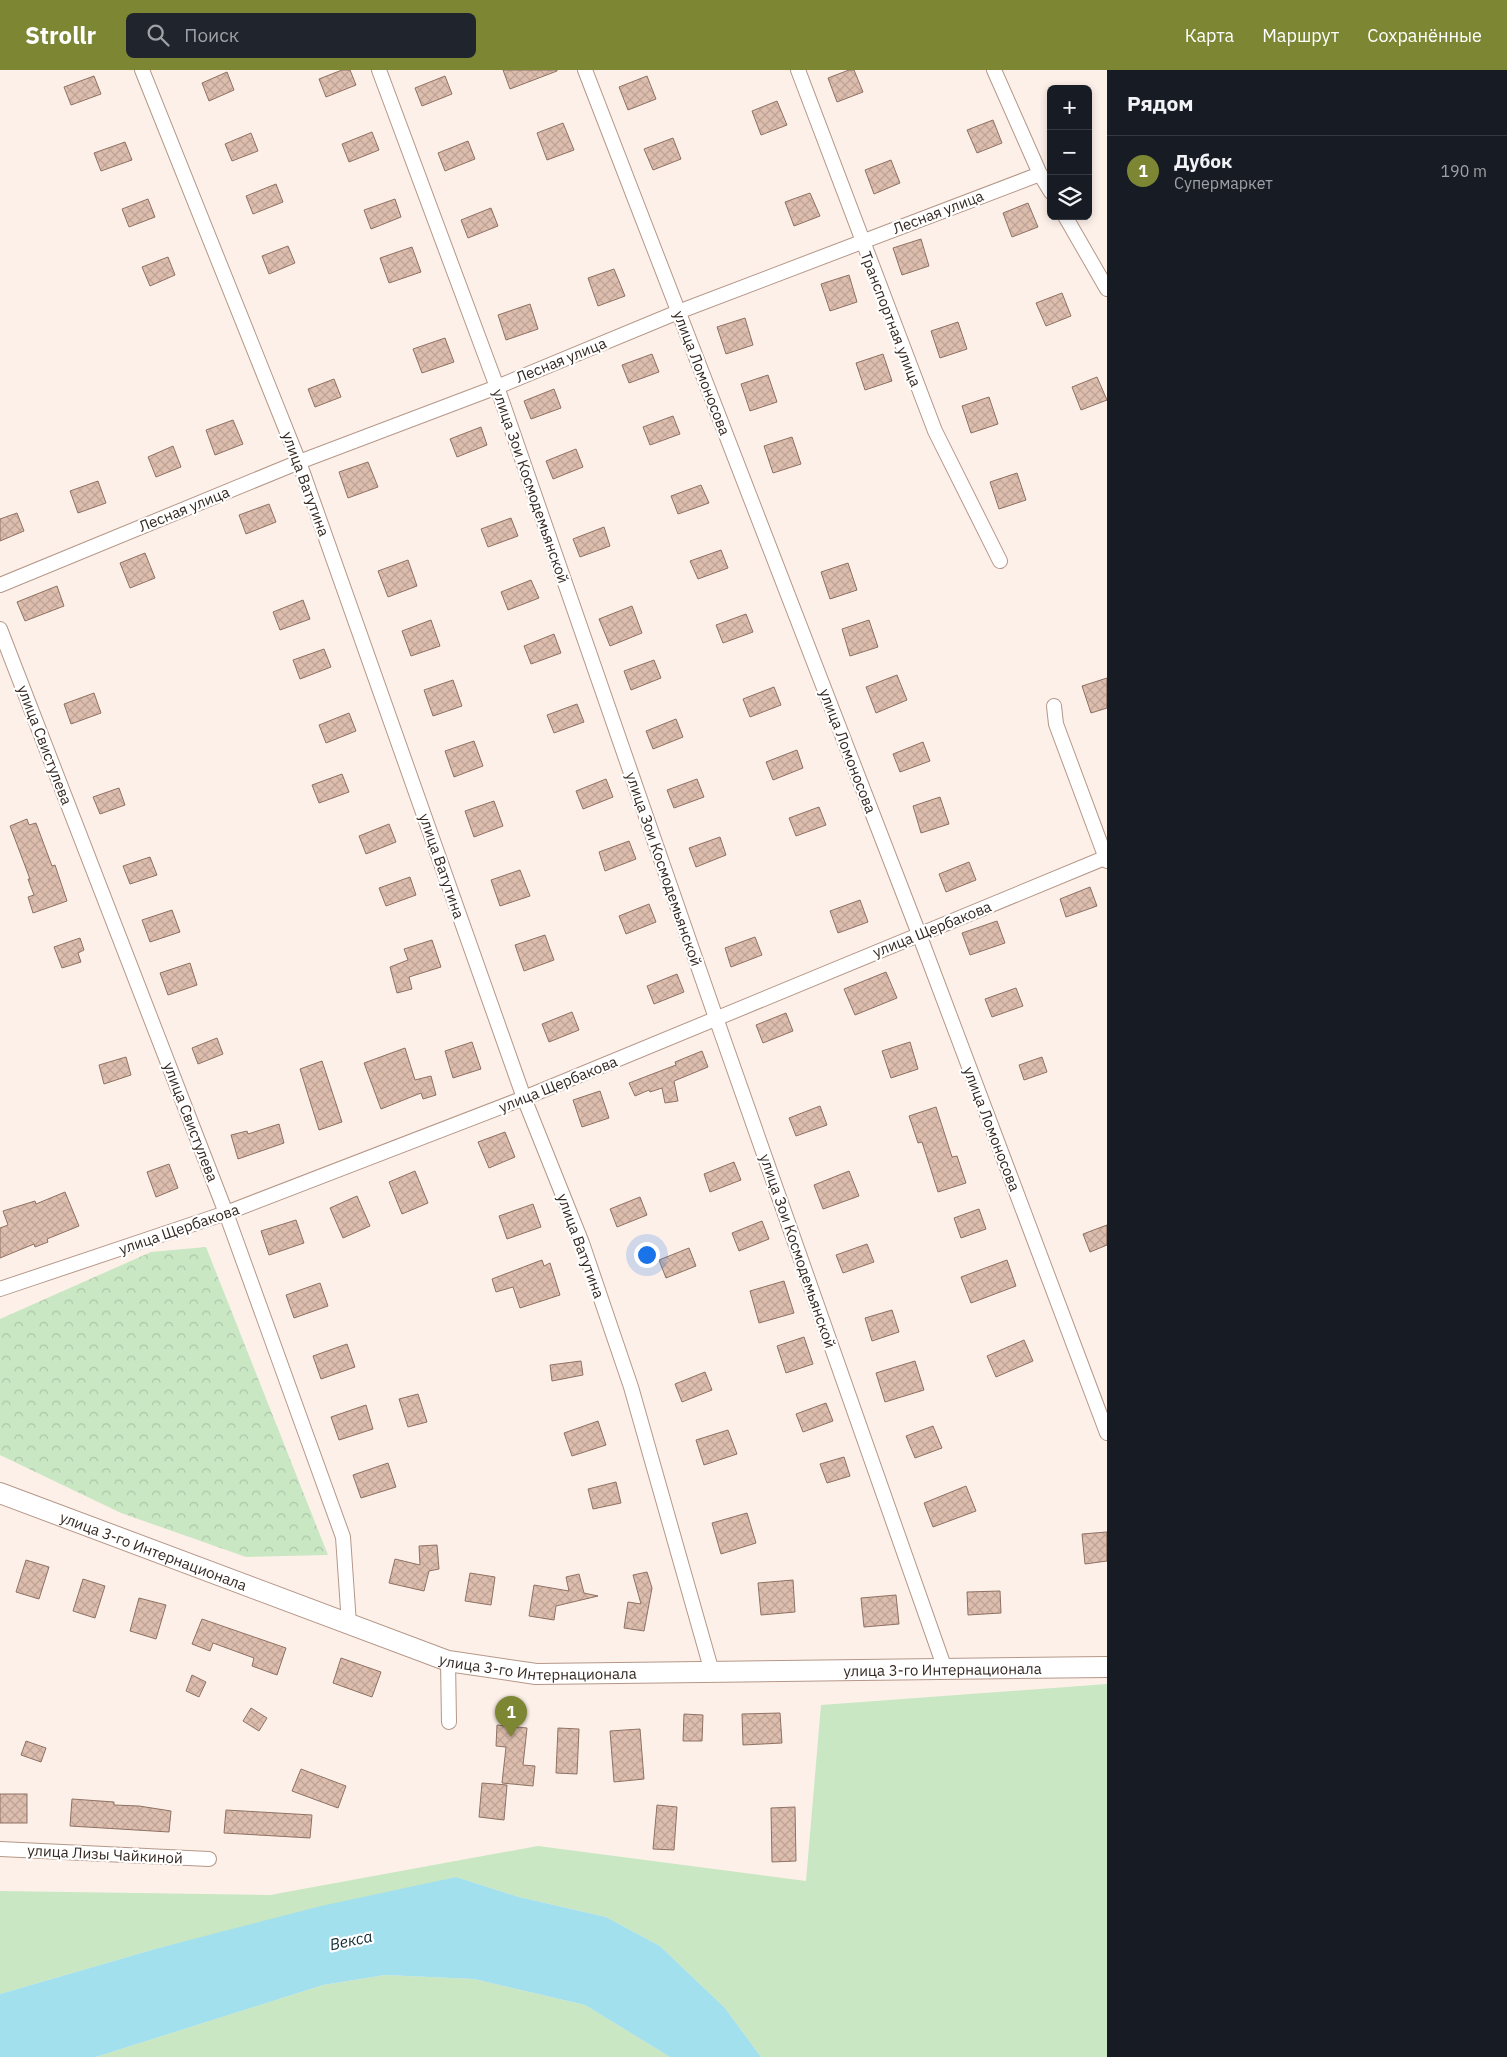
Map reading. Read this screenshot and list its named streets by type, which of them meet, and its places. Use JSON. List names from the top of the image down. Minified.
{"streets":{"main road":["улица 3-го Интернационала"],"street":["Лесная улица","Транспортная улица","улица Ломоносова","улица Ватутина","улица Зои Космодемьянской","улица Свистулева","улица Щербакова","улица Лизы Чайкиной"]},"crossings":[["Лесная улица","Транспортная улица"],["Лесная улица","улица Ломоносова"],["Лесная улица","улица Ватутина"],["Лесная улица","улица Зои Космодемьянской"],["улица Ломоносова","улица Щербакова"],["улица Ватутина","улица Щербакова"],["улица Ватутина","улица 3-го Интернационала"],["улица Зои Космодемьянской","улица Щербакова"],["улица Зои Космодемьянской","улица 3-го Интернационала"],["улица Свистулева","улица Щербакова"],["улица Свистулева","улица 3-го Интернационала"]],"water":["Векса"],"page":{"header":"Strollr","search":"Поиск","nav":["Карта","Маршрут","Сохранённые"],"heading":"Рядом","map_buttons":["+","−"],"list":[{"mark":"1","name":"Дубок","note":"Супермаркет","value":"190 m"}],"pins":"1"}}
